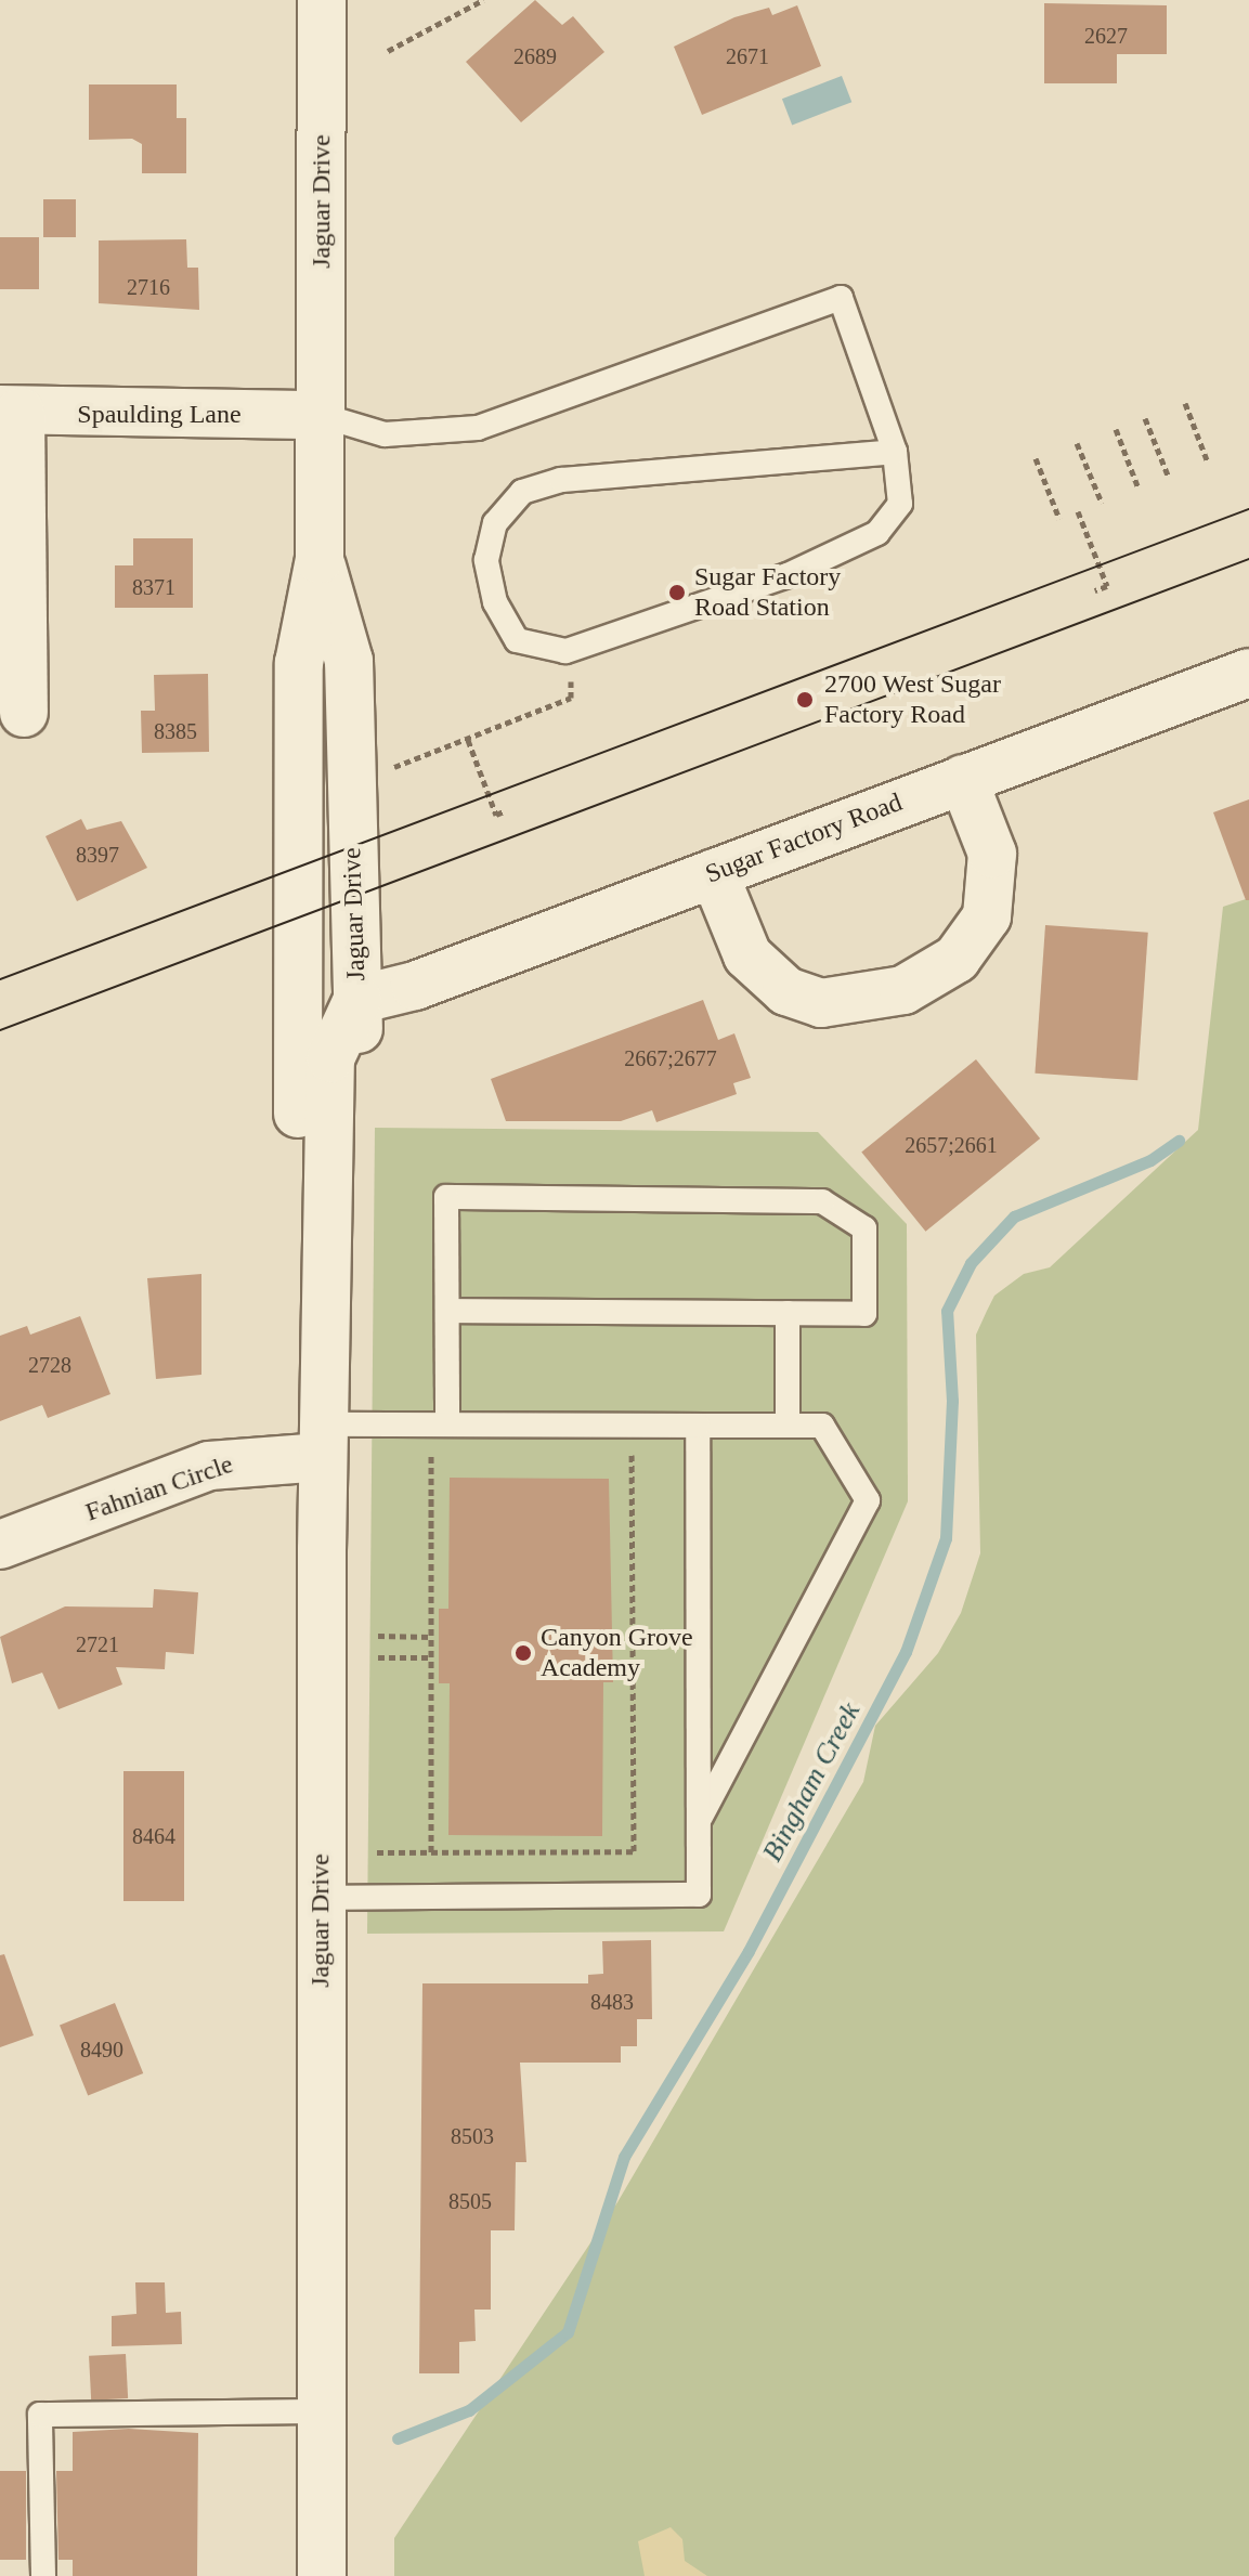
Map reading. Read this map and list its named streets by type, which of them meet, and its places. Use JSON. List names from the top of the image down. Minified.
{"streets":{"main road":["Jaguar Drive","Spaulding Lane","Sugar Factory Road","Fahnian Circle"]},"crossings":[["Jaguar Drive","Spaulding Lane"],["Jaguar Drive","Sugar Factory Road"],["Jaguar Drive","Fahnian Circle"]],"water":["Bingham Creek"],"places":["Sugar Factory Road Station","2700 West Sugar Factory Road","Canyon Grove Academy"],"house_numbers":["2627","2689","2671","2716","8371","8385","8397","2667;2677","2657;2661","2728","2721","8464","8483","8490","8503","8505"]}
